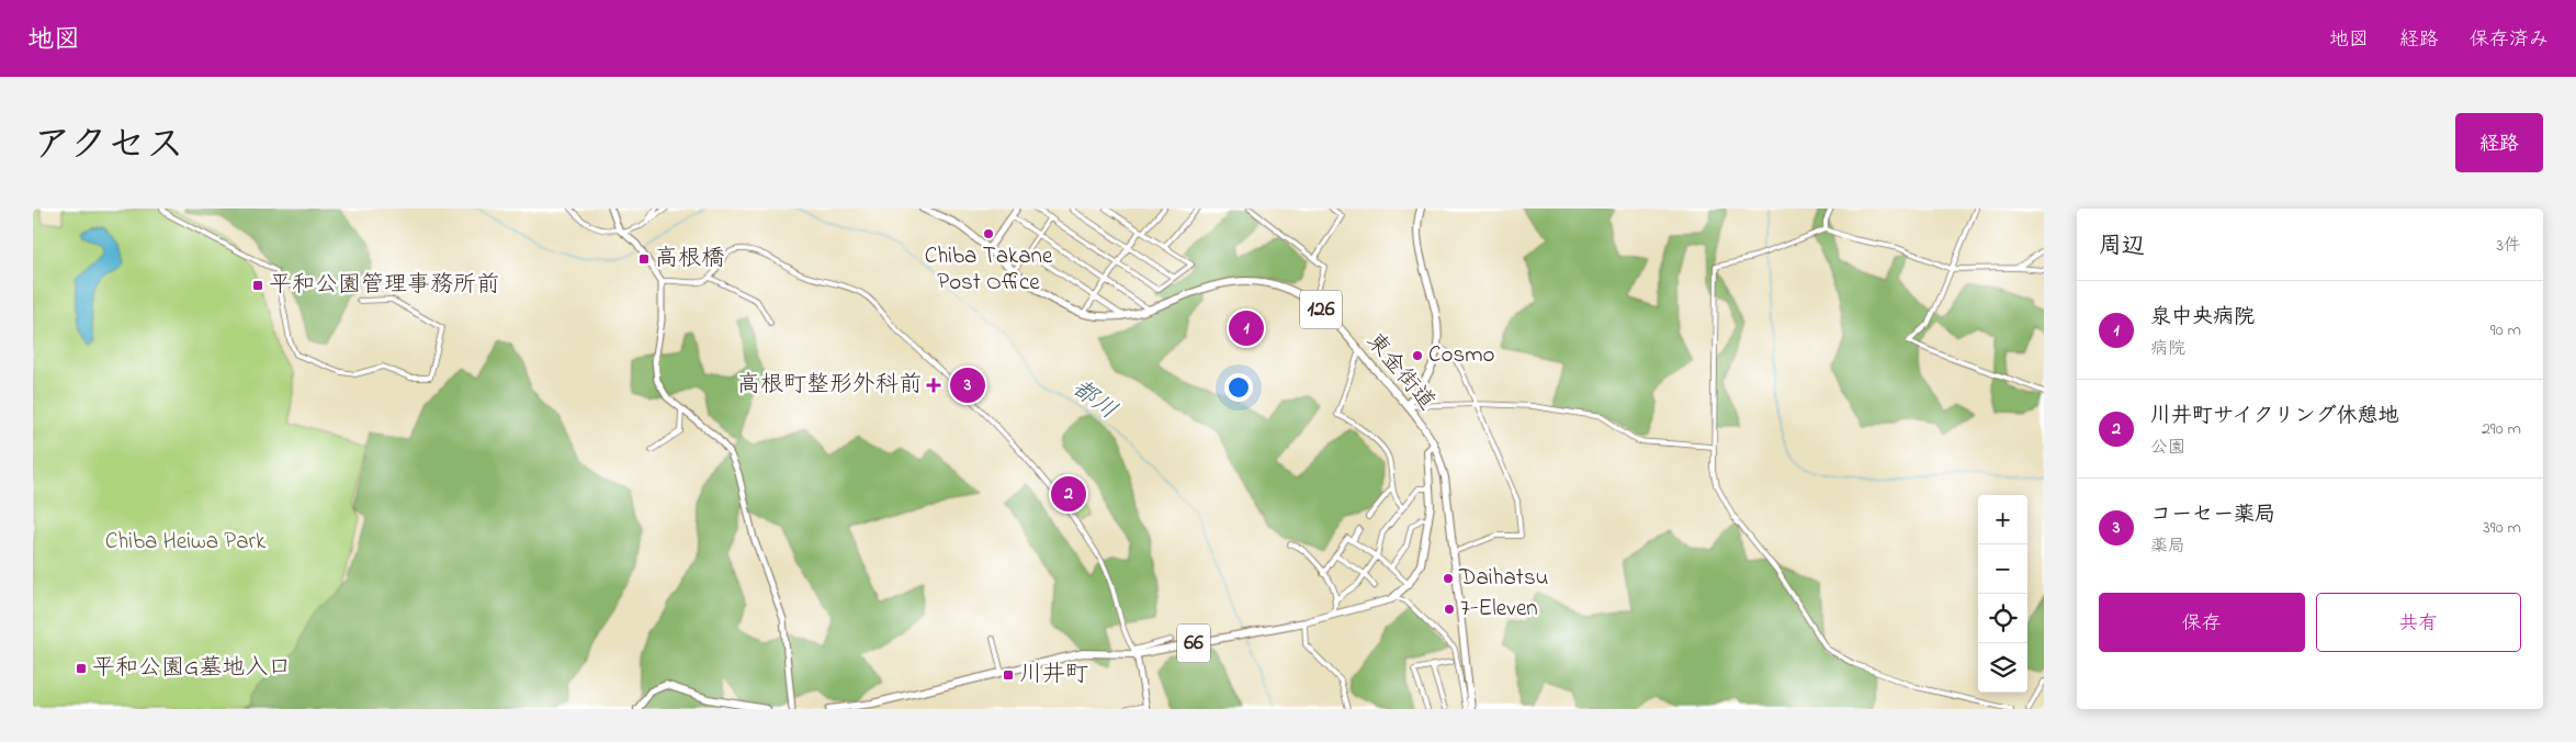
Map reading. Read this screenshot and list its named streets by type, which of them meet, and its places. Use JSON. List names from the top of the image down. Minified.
{"streets":{"main road":["126","東金街道","66"]},"crossings":[["東金街道","66"]],"water":["都川"],"parks":["Chiba Heiwa Park"],"places":{"other":["Chiba Takane Post Office","Cosmo","Daihatsu","7-Eleven"],"transit":["高根橋","平和公園管理事務所前","平和公園G墓地入口","川井町"],"health":["高根町整形外科前"]},"page":{"header":"地図","nav":["地図","経路","保存済み"],"title":"アクセス","buttons":["経路",["保存","共有"]],"heading":["周辺","3件"],"list":[{"mark":"1","name":"泉中央病院","note":"病院","value":"90 m"},{"mark":"2","name":"川井町サイクリング休憩地","note":"公園","value":"290 m"},{"mark":"3","name":"コーセー薬局","note":"薬局","value":"390 m"}],"pins":["1","3","2"],"map_buttons":["+","−"]}}
